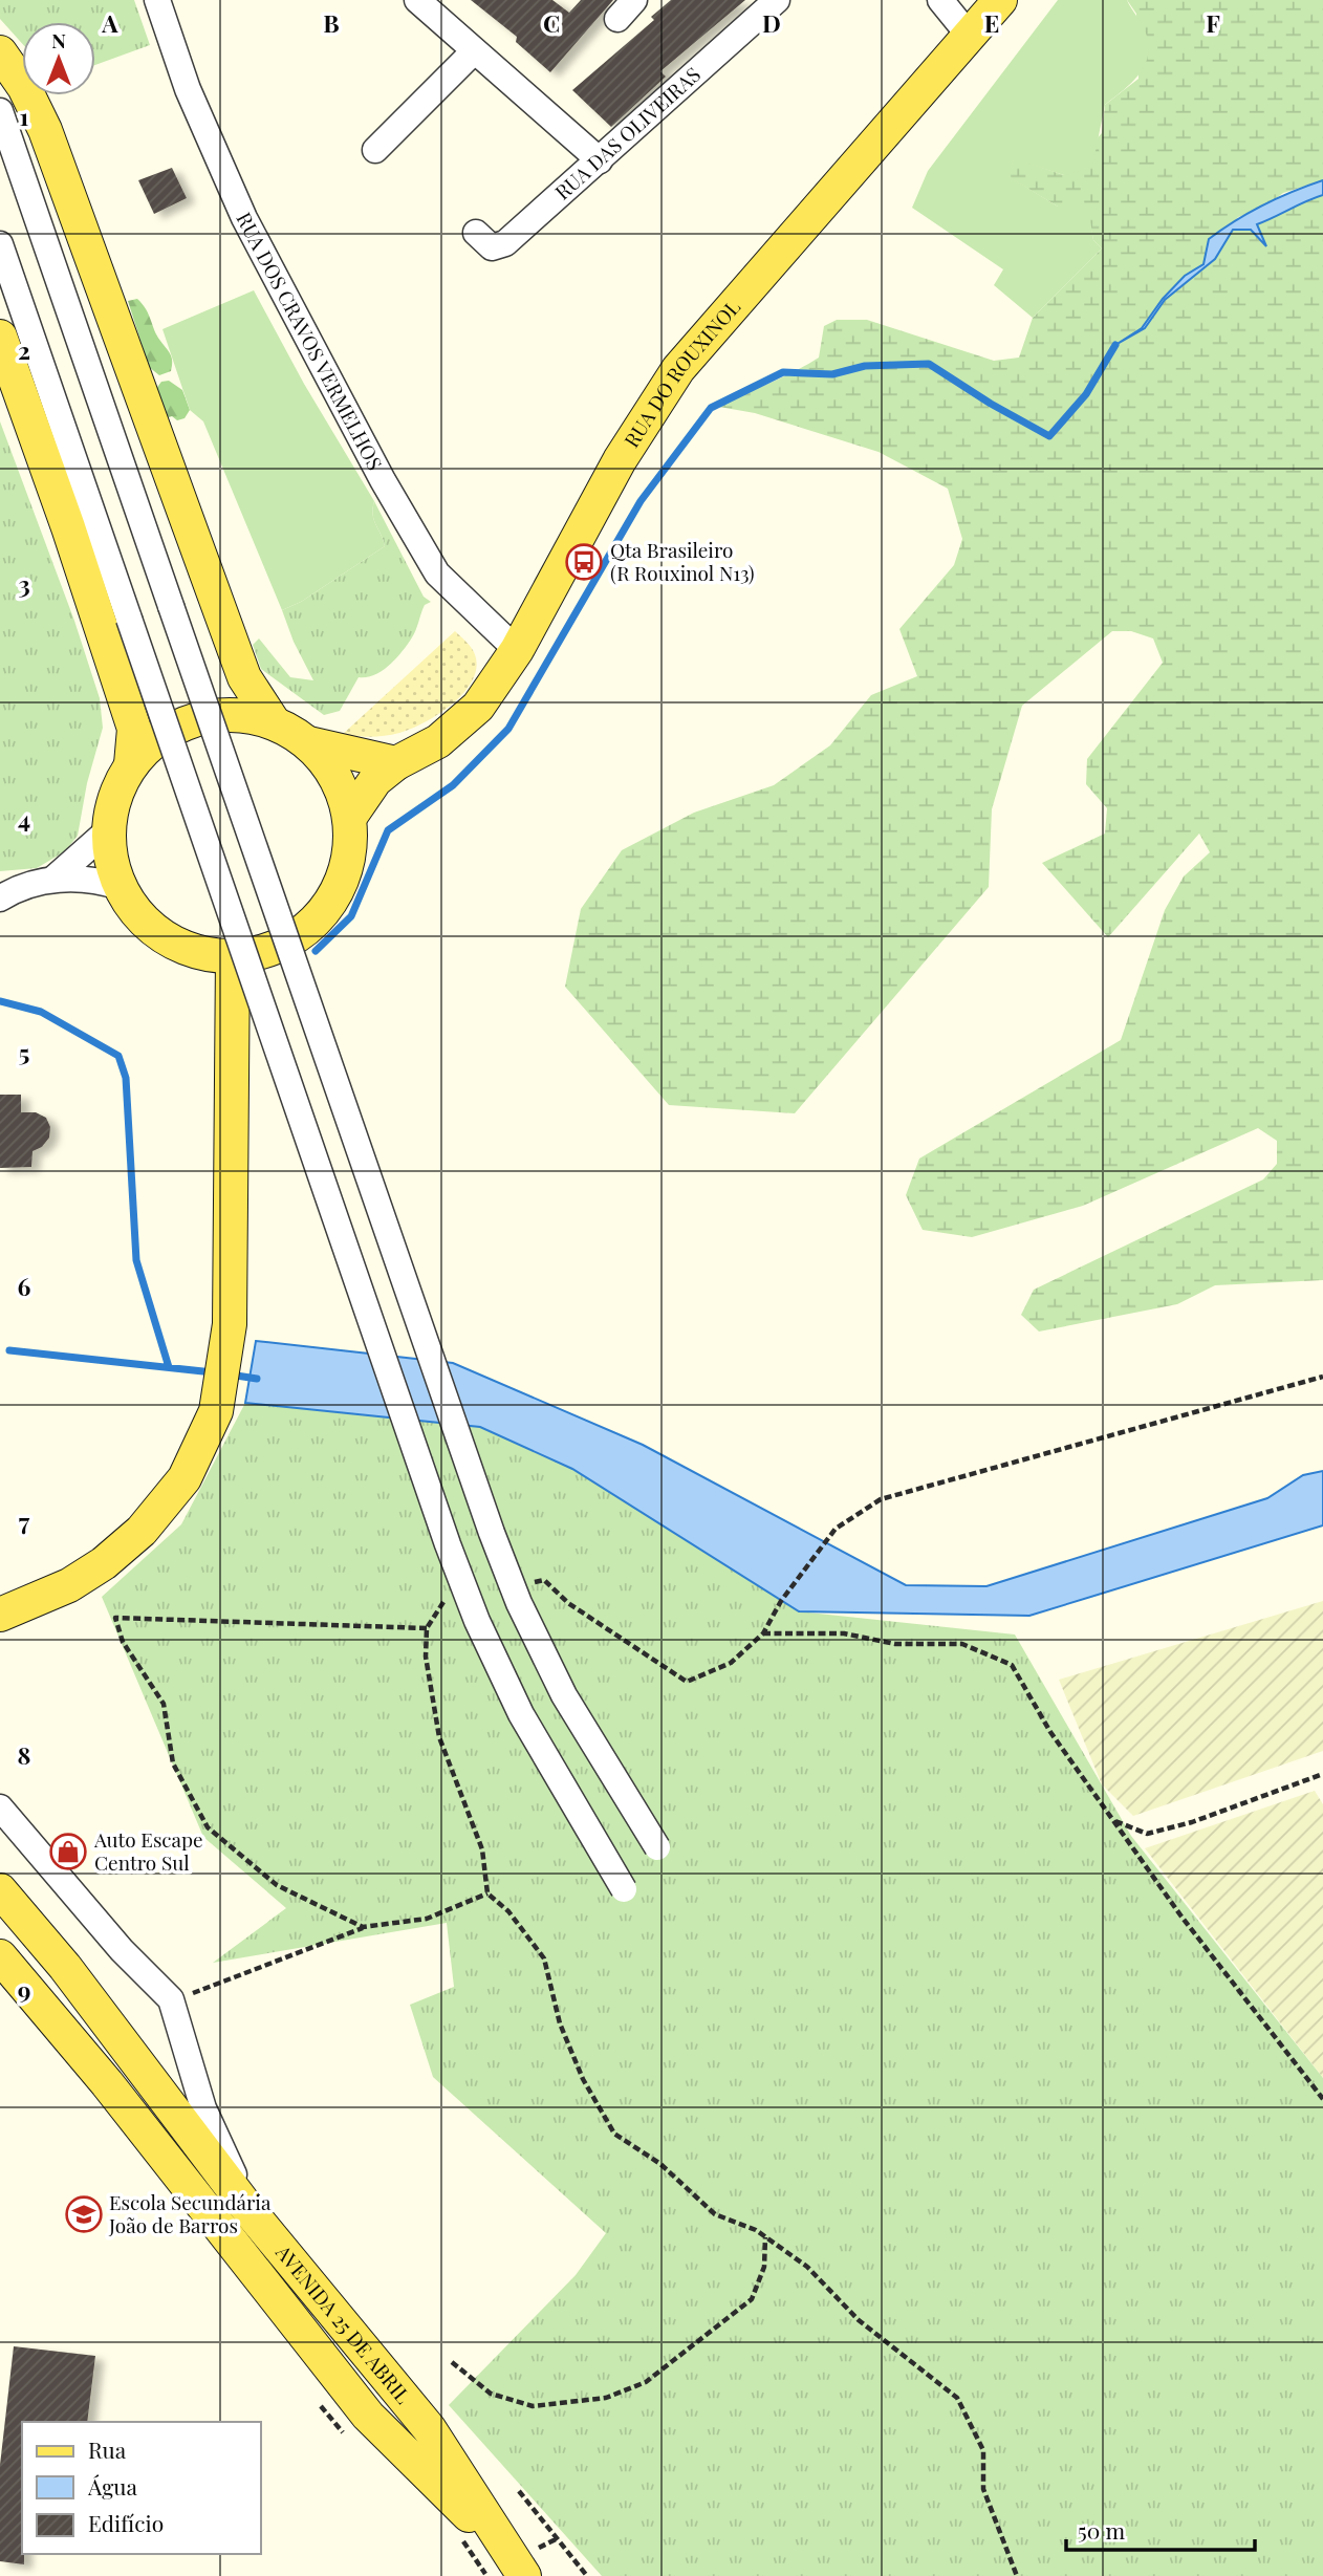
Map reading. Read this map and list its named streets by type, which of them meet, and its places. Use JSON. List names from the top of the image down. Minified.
{"streets":{"main road":["RUA DO ROUXINOL","AVENIDA 25 DE ABRIL"],"street":["RUA DAS OLIVEIRAS","RUA DOS CRAVOS VERMELHOS"]},"crossings":[["RUA DOS CRAVOS VERMELHOS","RUA DO ROUXINOL"]],"places":{"bus stop":["Qta Brasileiro (R Rouxinol N13)"],"shop":["Auto Escape Centro Sul"],"school or university":["Escola Secundária João de Barros"]},"legend":["Rua","Água","Edifício"],"scale_bar":"50 m","north":"top","grid":{"columns":["A","B","C","D","E","F"],"rows":["1","2","3","4","5","6","7","8","9"]}}
